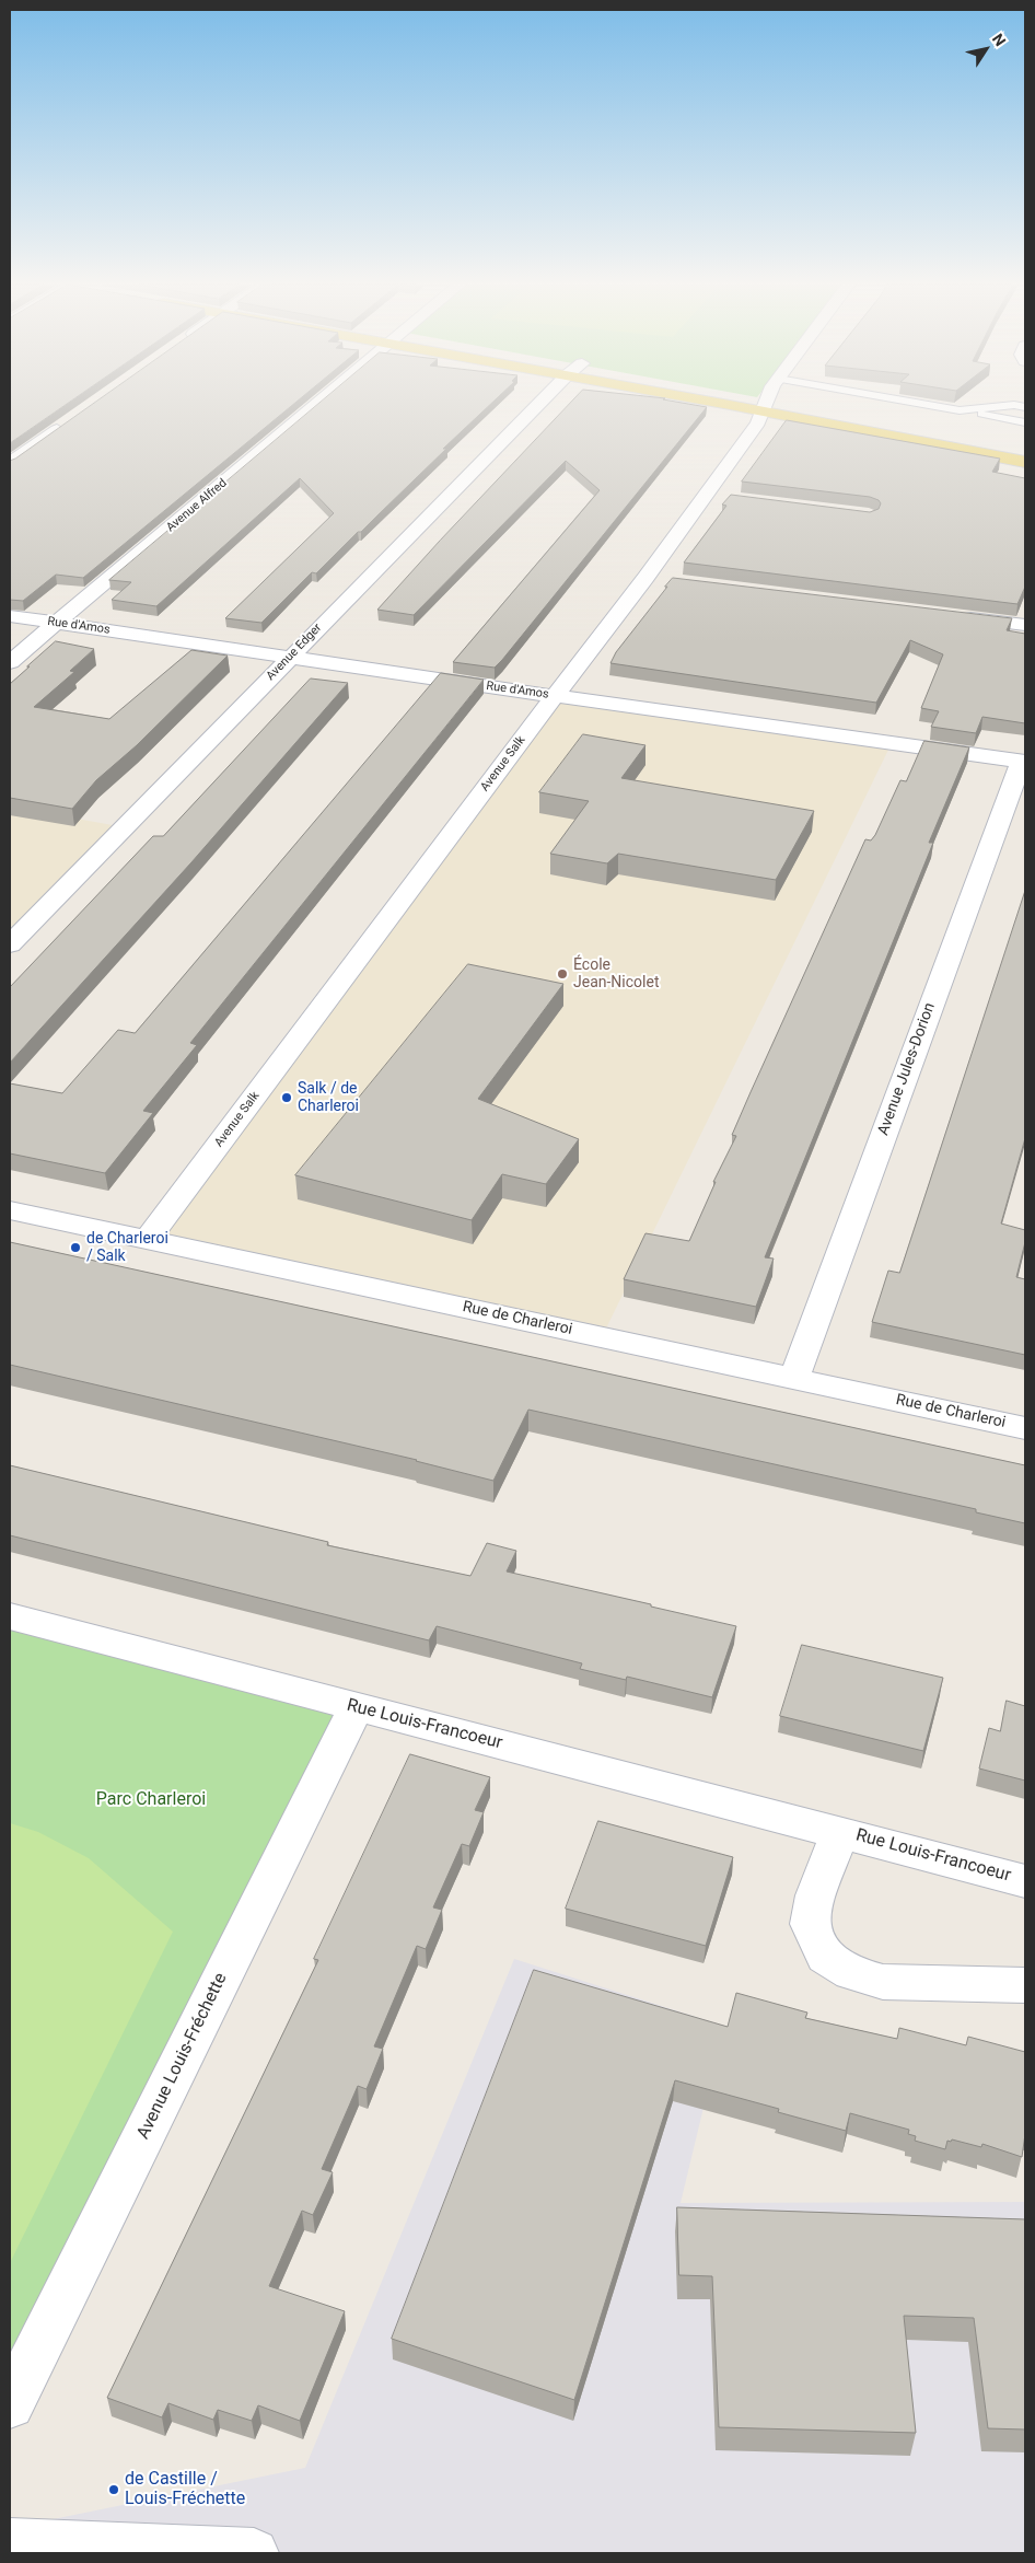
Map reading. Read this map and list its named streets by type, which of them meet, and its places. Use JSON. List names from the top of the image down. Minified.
{"streets":{"street":["Avenue Alfred","Rue d'Amos","Avenue Edger","Avenue Salk","Avenue Jules-Dorion","Rue de Charleroi","Rue Louis-Francoeur","Avenue Louis-Fréchette"]},"crossings":[["Avenue Alfred","Rue d'Amos"],["Rue d'Amos","Avenue Edger"],["Rue d'Amos","Avenue Salk"],["Rue d'Amos","Avenue Jules-Dorion"],["Avenue Salk","Rue de Charleroi"],["Avenue Jules-Dorion","Rue de Charleroi"],["Rue Louis-Francoeur","Avenue Louis-Fréchette"]],"parks":["Parc Charleroi"],"places":["École Jean-Nicolet","Salk / de Charleroi","de Charleroi / Salk","de Castille / Louis-Fréchette"],"north":"top right"}
